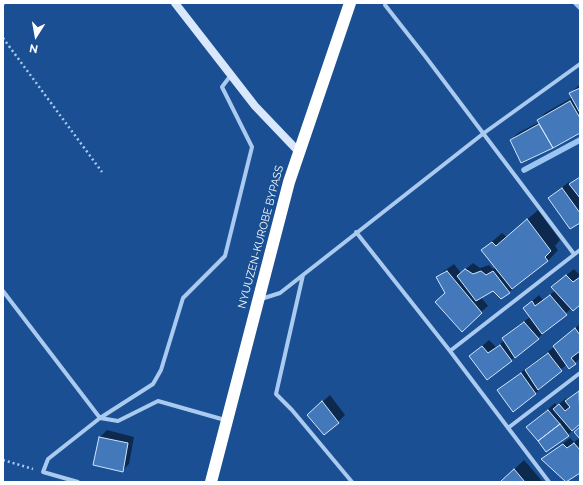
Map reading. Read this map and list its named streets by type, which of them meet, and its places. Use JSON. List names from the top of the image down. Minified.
{"streets":{"highway":["NYUUZEN-KUROBE BYPASS"]},"north":"bottom"}
